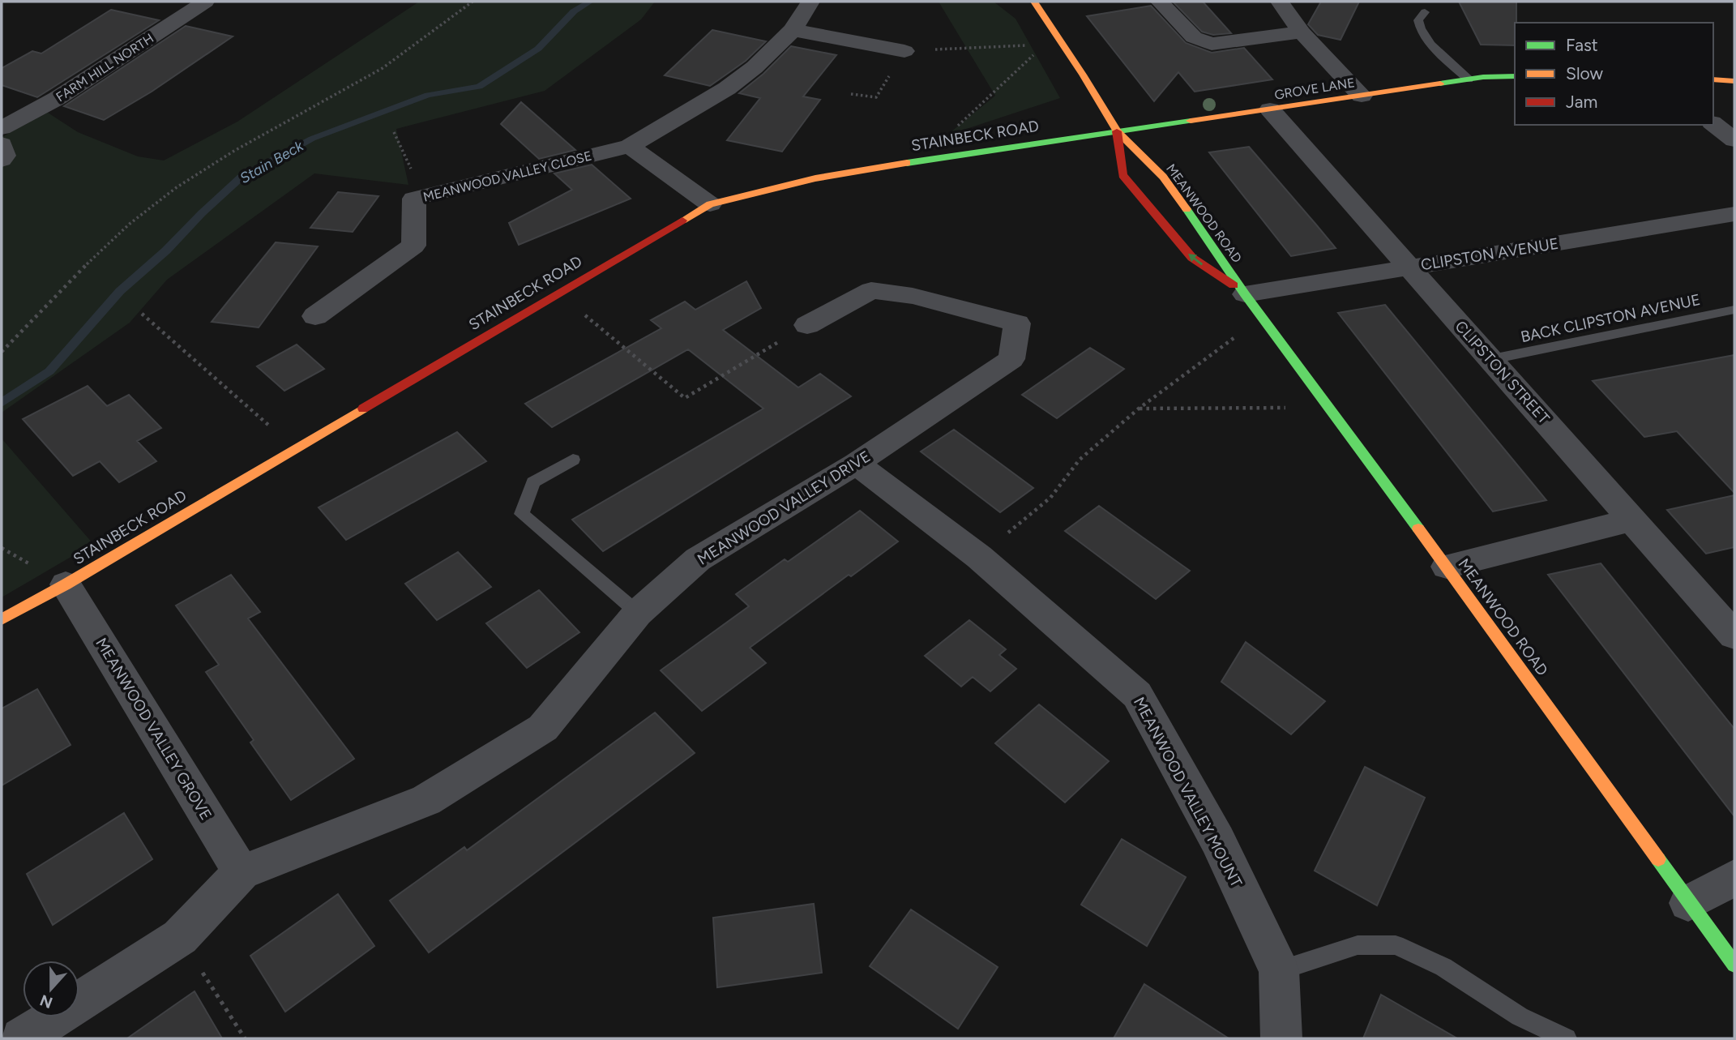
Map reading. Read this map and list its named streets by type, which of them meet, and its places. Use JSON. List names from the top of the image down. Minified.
{"streets":{"main road":["GROVE LANE","STAINBECK ROAD","MEANWOOD ROAD"],"street":["FARM HILL NORTH","MEANWOOD VALLEY CLOSE","CLIPSTON AVENUE","CLIPSTON STREET","MEANWOOD VALLEY DRIVE","MEANWOOD VALLEY GROVE","MEANWOOD VALLEY MOUNT"],"lane":["BACK CLIPSTON AVENUE"]},"crossings":[["GROVE LANE","STAINBECK ROAD"],["GROVE LANE","MEANWOOD ROAD"],["GROVE LANE","CLIPSTON STREET"],["STAINBECK ROAD","MEANWOOD ROAD"],["STAINBECK ROAD","MEANWOOD VALLEY GROVE"],["MEANWOOD ROAD","CLIPSTON AVENUE"],["CLIPSTON AVENUE","CLIPSTON STREET"],["BACK CLIPSTON AVENUE","CLIPSTON STREET"],["MEANWOOD VALLEY DRIVE","MEANWOOD VALLEY GROVE"],["MEANWOOD VALLEY DRIVE","MEANWOOD VALLEY MOUNT"]],"water":["Stain Beck"],"legend":["Fast","Slow","Jam"],"north":"bottom"}
